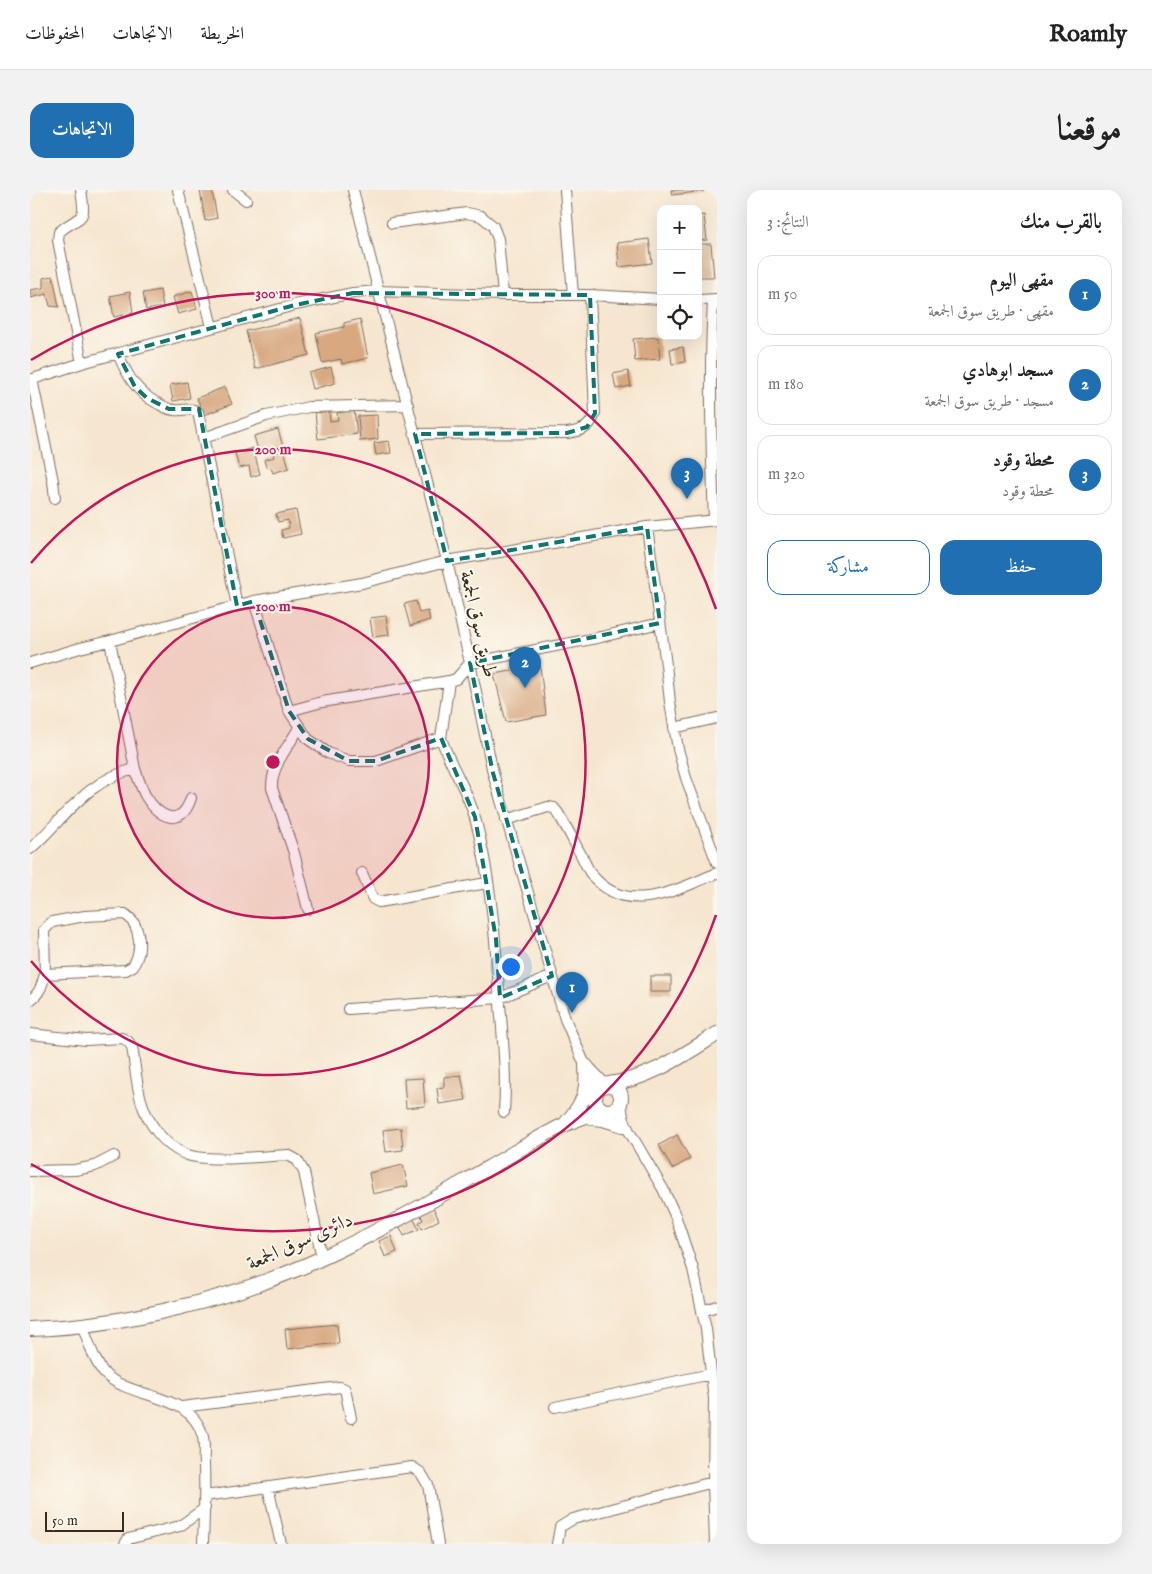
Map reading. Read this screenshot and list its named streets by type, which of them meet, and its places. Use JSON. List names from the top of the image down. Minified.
{"streets":{"main road":["دائرى سوق الجمعة"],"street":["طريق سوق الجمعة"]},"scale_bar":"50 m","page":{"header":"Roamly","nav":["الخريطة","الاتجاهات","المحفوظات"],"title":"موقعنا","buttons":["الاتجاهات",["حفظ","مشاركة"]],"heading":["بالقرب منك","النتائج: 3"],"map_buttons":["+","−"],"list":[{"mark":"1","name":"مقهى اليوم","note":"مقهى · طريق سوق الجمعة","value":"50 m"},{"mark":"2","name":"مسجد ابوهادي","note":"مسجد · طريق سوق الجمعة","value":"180 m"},{"mark":"3","name":"محطة وقود","note":"محطة وقود","value":"320 m"}],"pins":["3","2","1"],"scale":"50 m"},"rings":["300 m","200 m","100 m"]}
